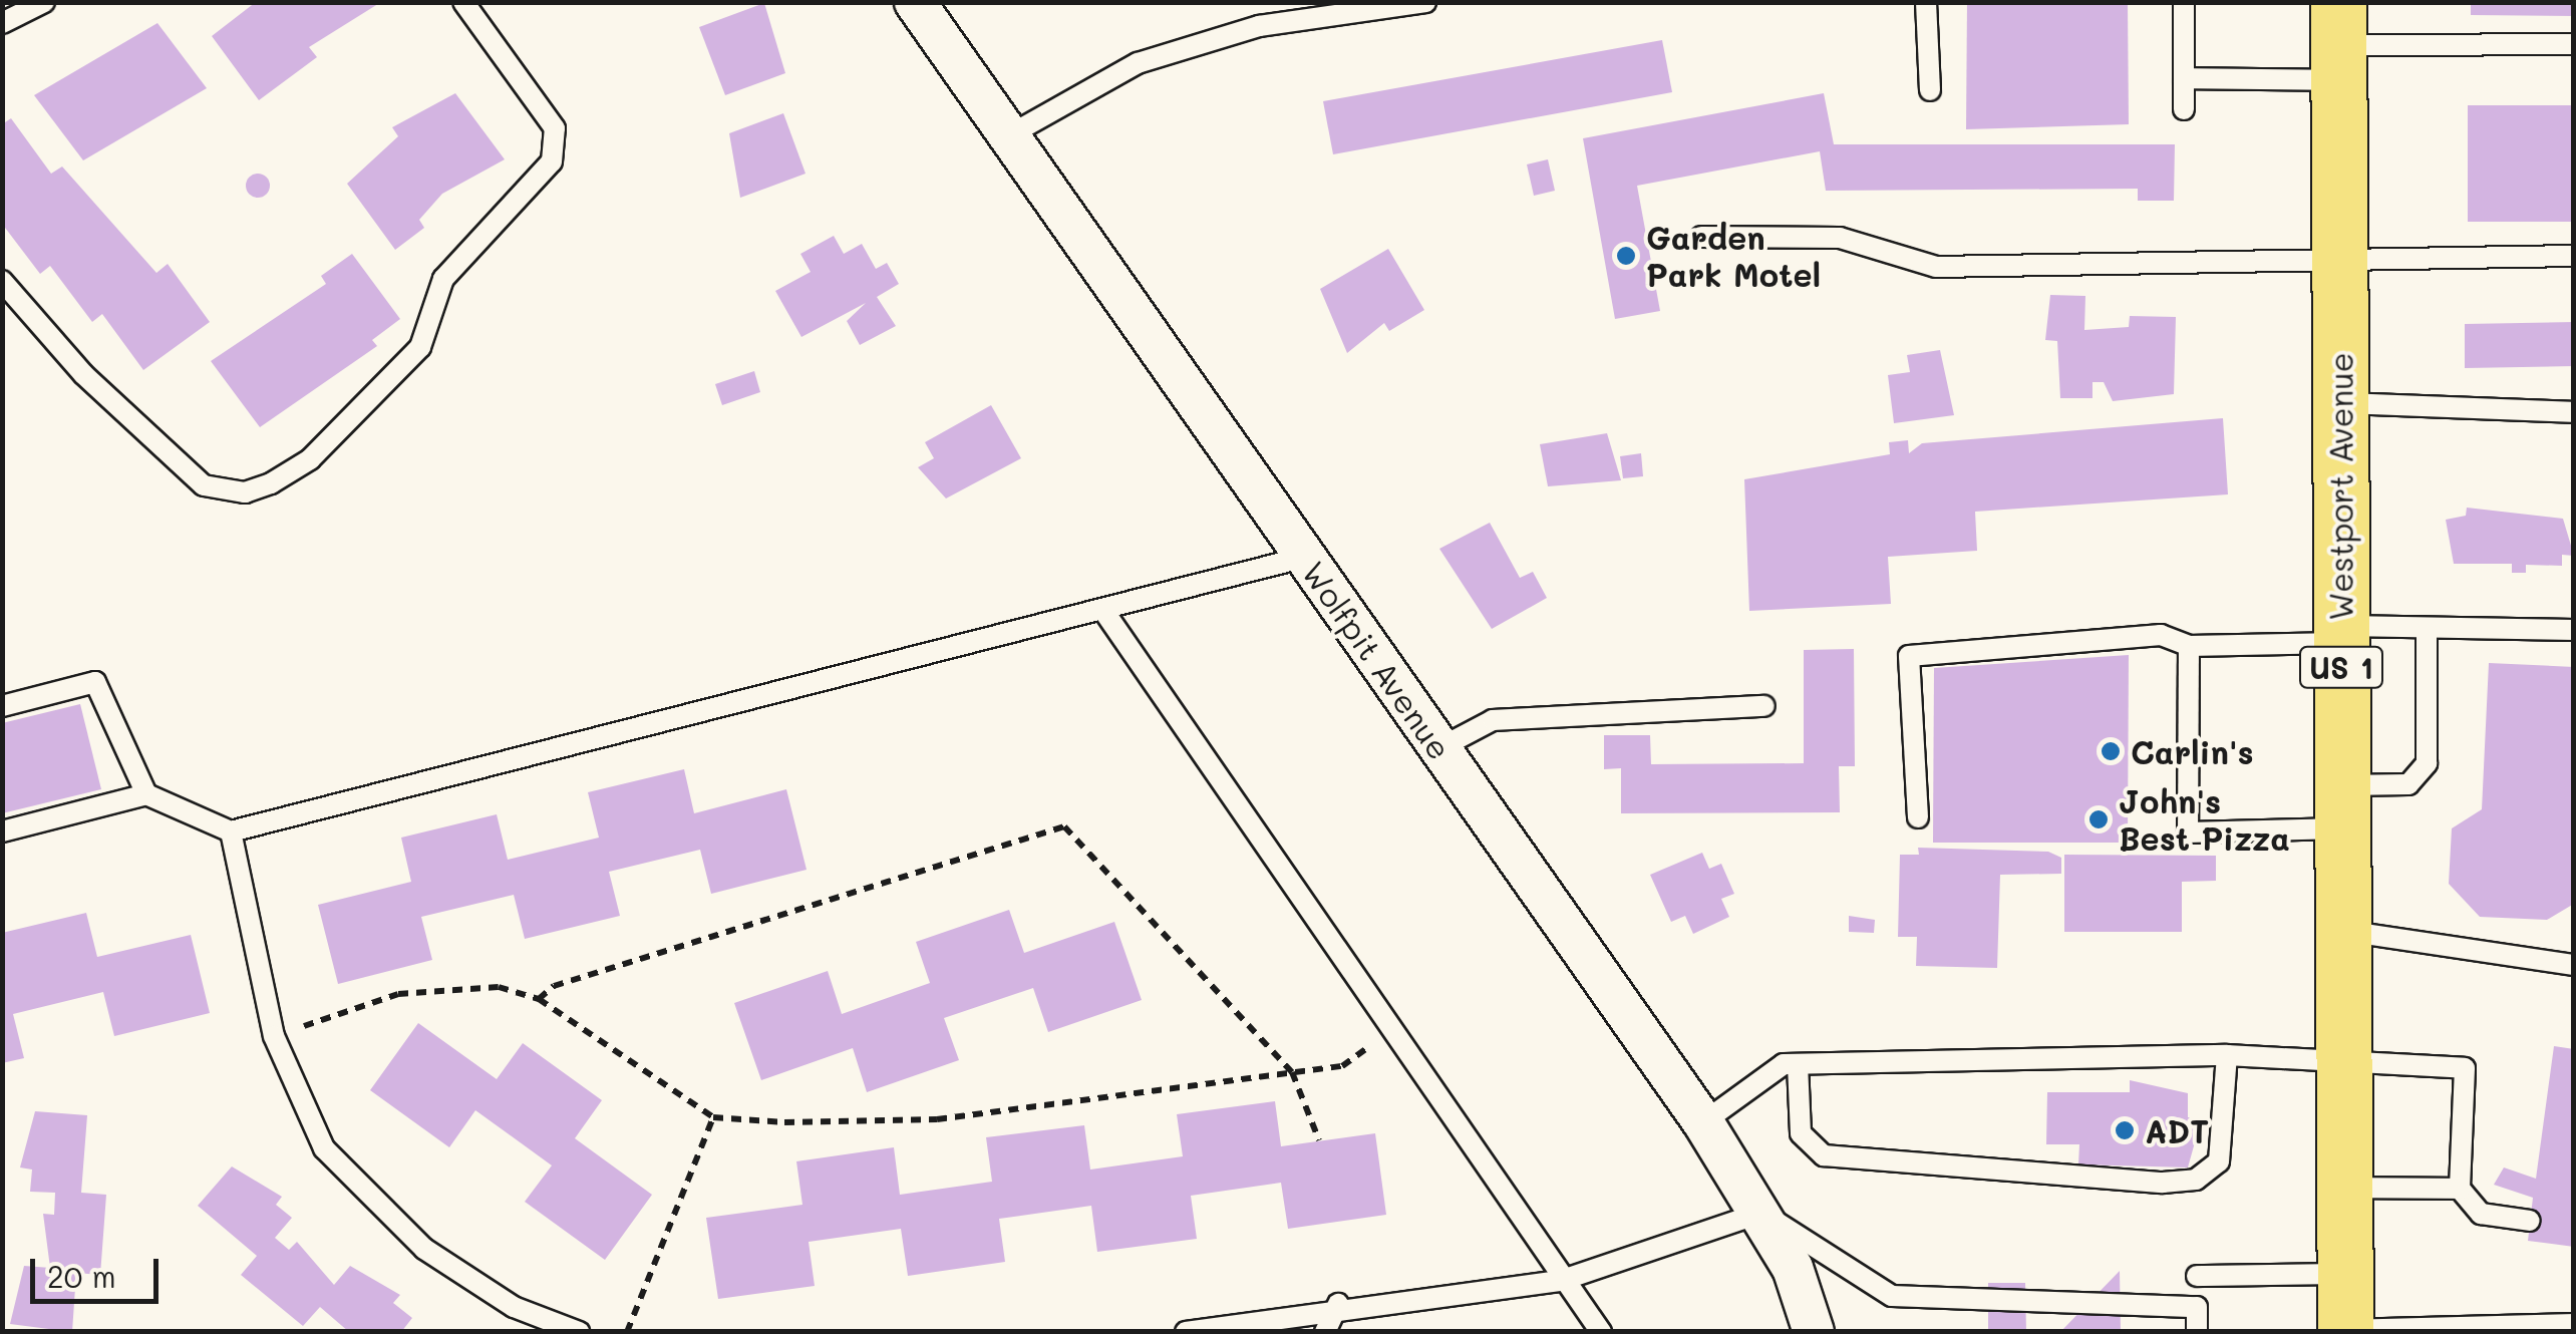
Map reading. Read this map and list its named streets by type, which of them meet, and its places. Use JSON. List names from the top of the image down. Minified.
{"streets":{"main road":["Westport Avenue","US 1"],"street":["Wolfpit Avenue"]},"places":["Garden Park Motel","Carlin's","John's Best Pizza","ADT"],"scale_bar":"20 m"}
